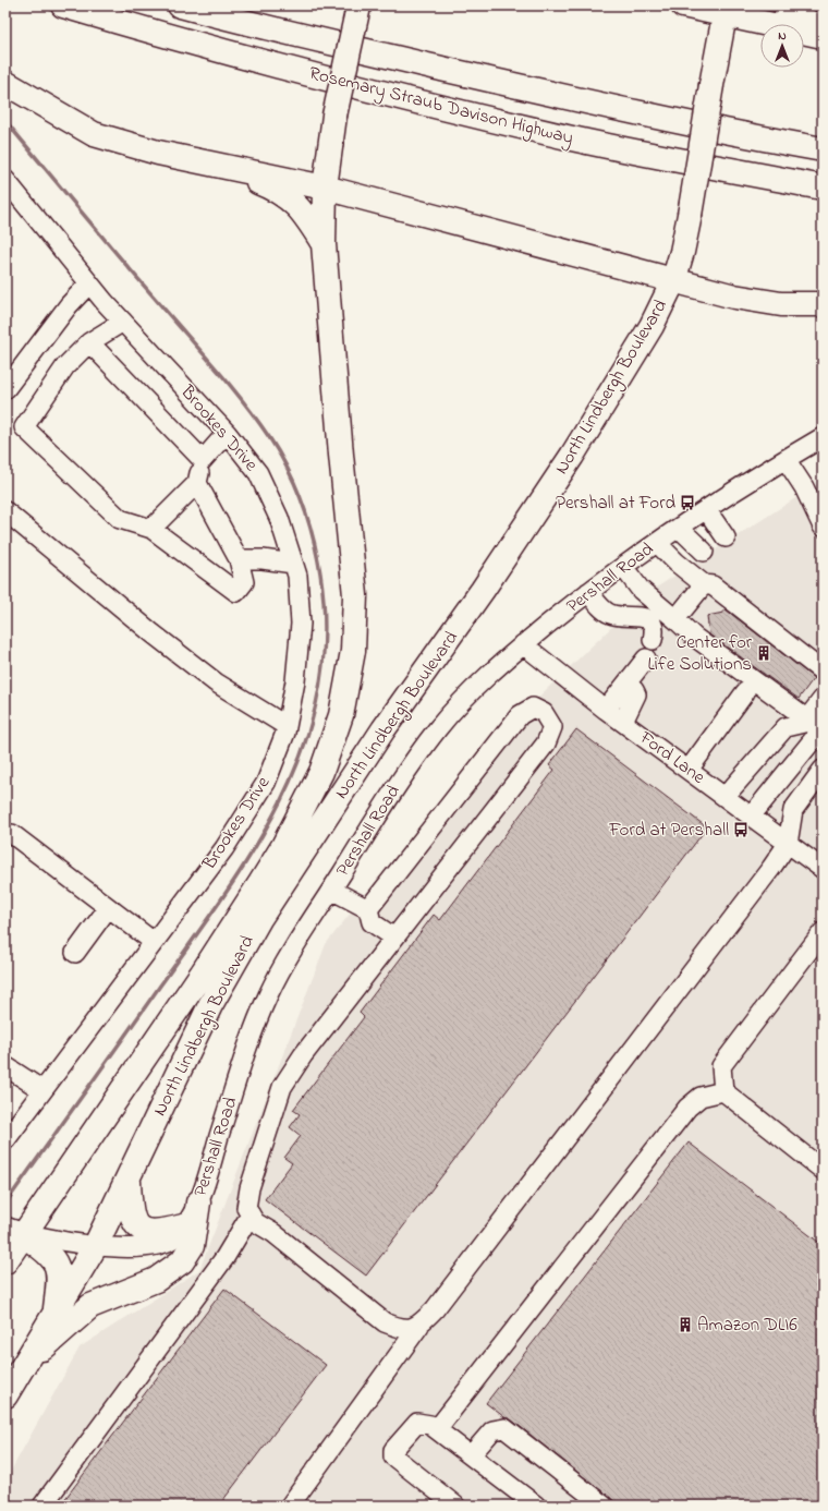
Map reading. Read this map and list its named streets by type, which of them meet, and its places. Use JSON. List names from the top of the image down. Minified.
{"streets":{"highway":["Rosemary Straub Davison Highway","North Lindbergh Boulevard"],"street":["Brookes Drive","Pershall Road","Ford Lane"]},"crossings":[["North Lindbergh Boulevard","Pershall Road"],["Pershall Road","Ford Lane"]],"places":{"bus stop":["Pershall at Ford","Ford at Pershall"],"building":["Center for Life Solutions","Amazon DLI6"]},"north":"top"}
